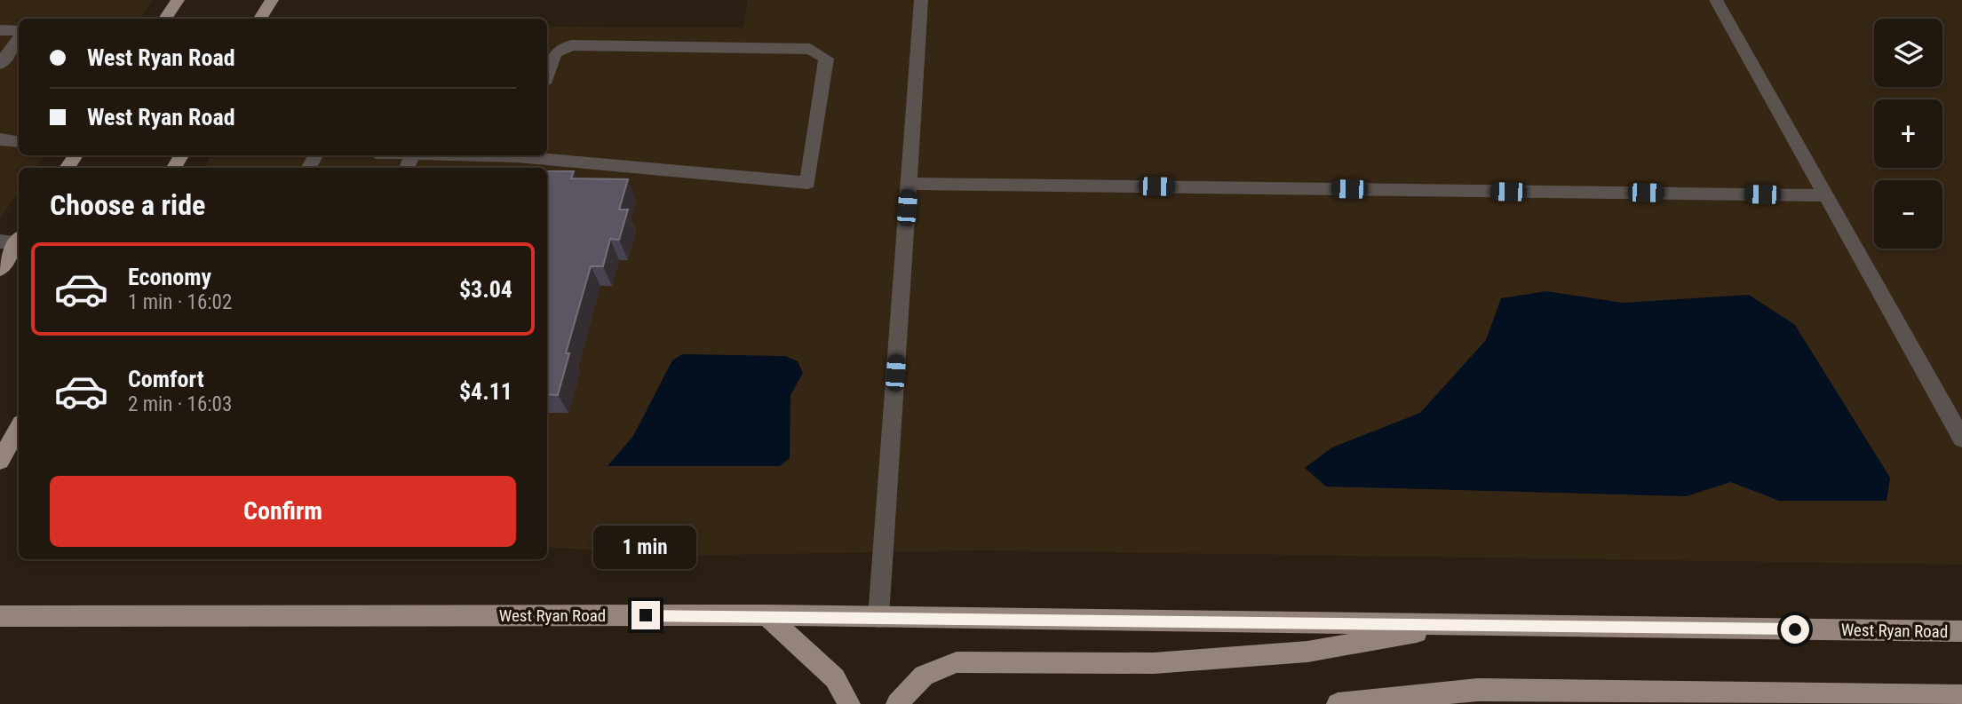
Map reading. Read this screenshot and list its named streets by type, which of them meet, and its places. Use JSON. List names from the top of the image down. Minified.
{"streets":{"main road":["West Ryan Road"]},"page":{"map_buttons":["+","−"],"banner":["West Ryan Road","West Ryan Road"],"heading":"Choose a ride","list":[{"name":"Economy","note":"1 min · 16:02","value":"$3.04"},{"name":"Comfort","note":"2 min · 16:03","value":"$4.11"}],"buttons":"Confirm","bubble":"1 min"}}
